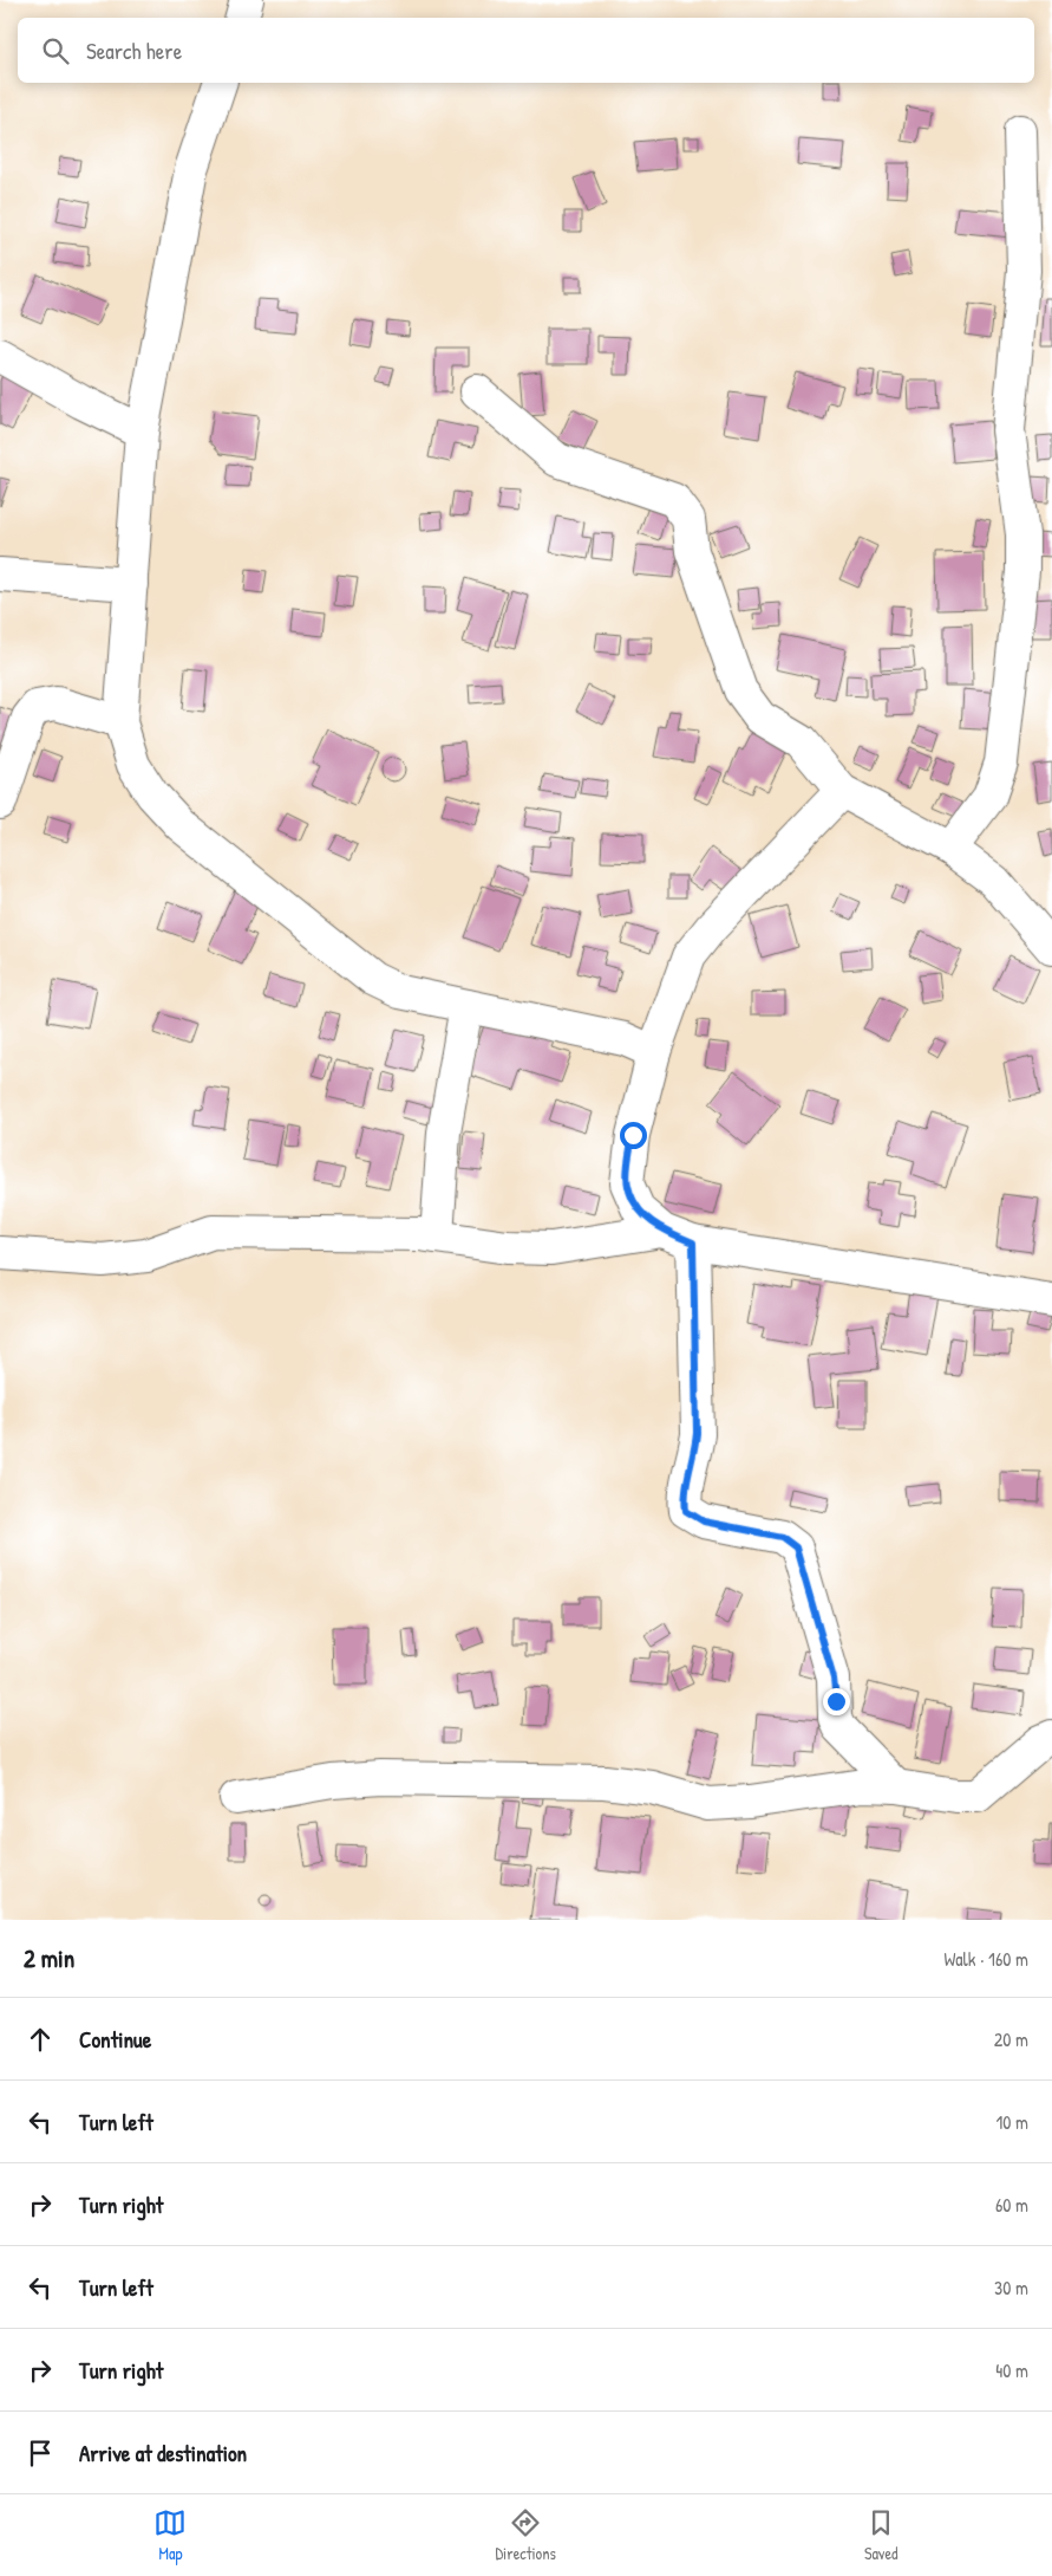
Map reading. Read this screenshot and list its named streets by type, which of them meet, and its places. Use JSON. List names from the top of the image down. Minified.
{"page":{"search":"Search here","heading":["2 min","Walk · 160 m"],"list":[["Continue","20 m"],["Turn left","10 m"],["Turn right","60 m"],["Turn left","30 m"],["Turn right","40 m"],"Arrive at destination"],"nav":["Map","Directions","Saved"]}}
